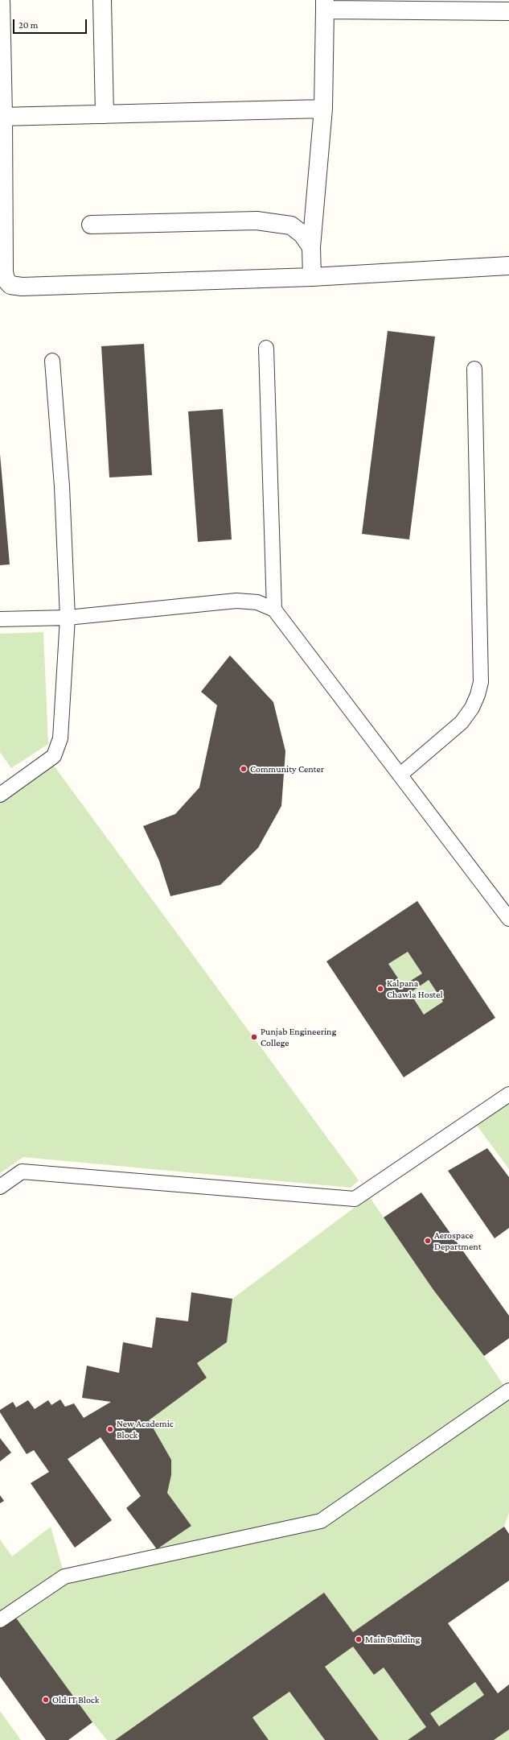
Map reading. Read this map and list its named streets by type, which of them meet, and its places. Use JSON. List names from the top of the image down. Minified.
{"places":["Community Center","Kalpana Chawla Hostel","Punjab Engineering College","Aerospace Department","New Academic Block","Main Building","Old IT Block"],"scale_bar":"20 m"}
